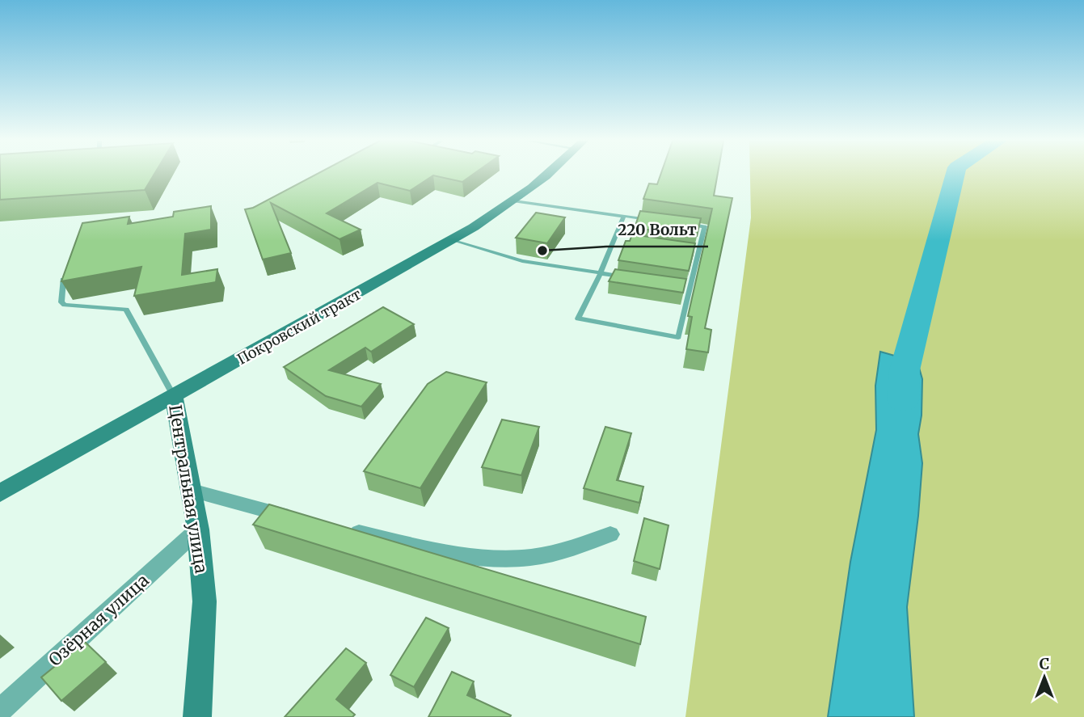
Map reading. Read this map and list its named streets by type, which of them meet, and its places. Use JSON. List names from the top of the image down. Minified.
{"streets":{"main road":["Покровский тракт","Центральная улица"],"street":["Озёрная улица"]},"crossings":[["Покровский тракт","Центральная улица"],["Центральная улица","Озёрная улица"]],"places":["220 Вольт"],"north":"top"}
